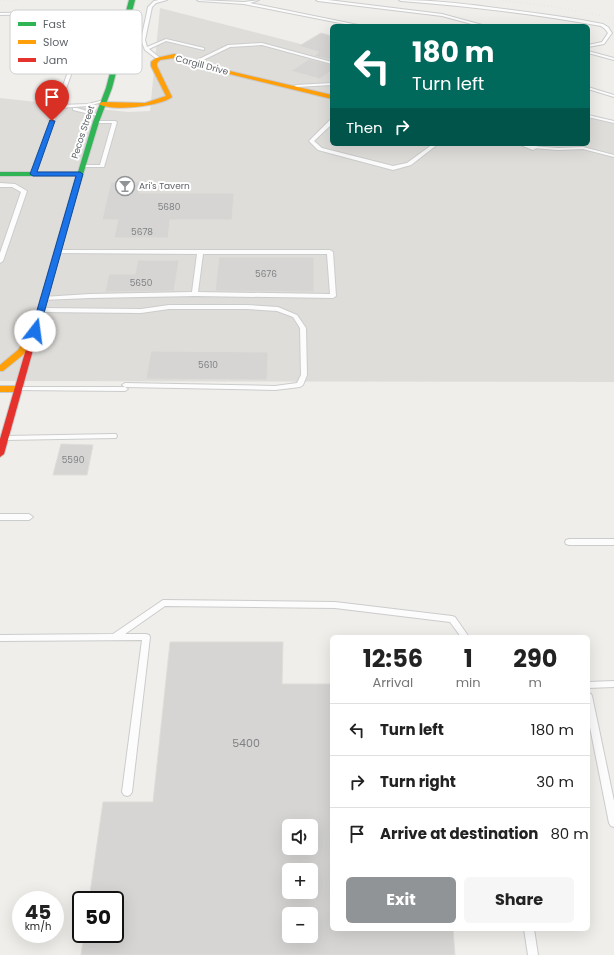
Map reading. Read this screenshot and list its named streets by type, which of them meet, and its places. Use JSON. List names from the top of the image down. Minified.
{"streets":{"main road":["Cargill Drive","Pecos Street"]},"places":{"bar":["Ari's Tavern"]},"house_numbers":["5680","5678","5676","5650","5610","5590","5400"],"legend":["Fast","Slow","Jam"],"page":{"turn":["180 m","Turn left"],"then":"Then","eta":["12:56","Arrival","1","min","290","m"],"list":[{"name":"Turn left","value":"180 m"},{"name":"Turn right","value":"30 m"},{"name":"Arrive at destination","value":"80 m"}],"map_buttons":["+","−"],"buttons":["Exit","Share"],"speed":"45 km/h","limit":"50"}}
